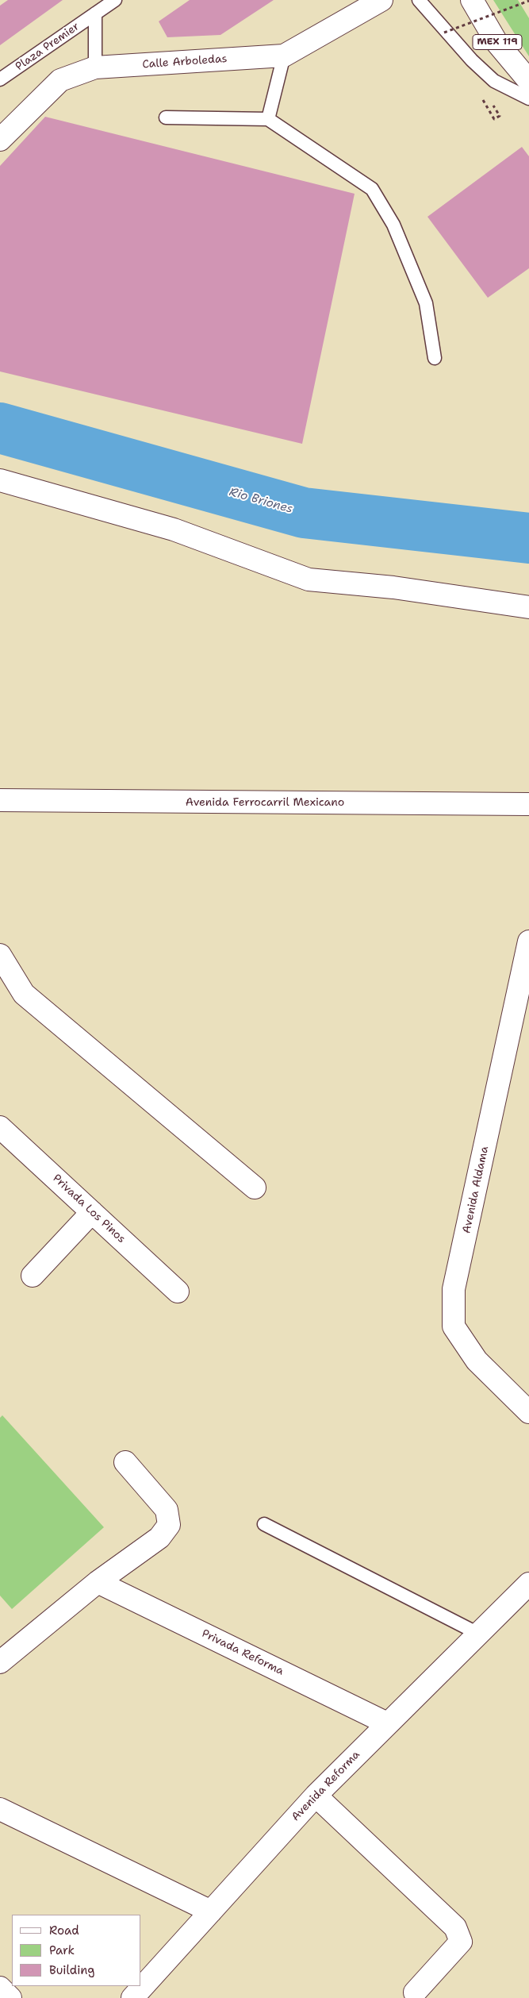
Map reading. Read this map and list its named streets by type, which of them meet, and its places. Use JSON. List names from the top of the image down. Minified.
{"streets":{"street":["MEX 119","Calle Arboledas","Avenida Ferrocarril Mexicano","Avenida Aldama","Privada Los Pinos","Privada Reforma","Avenida Reforma"],"lane":["Plaza Premier"]},"crossings":[["Plaza Premier","Calle Arboledas"],["Privada Reforma","Avenida Reforma"]],"water":["Rio Briones"],"legend":["Road","Park","Building"]}
